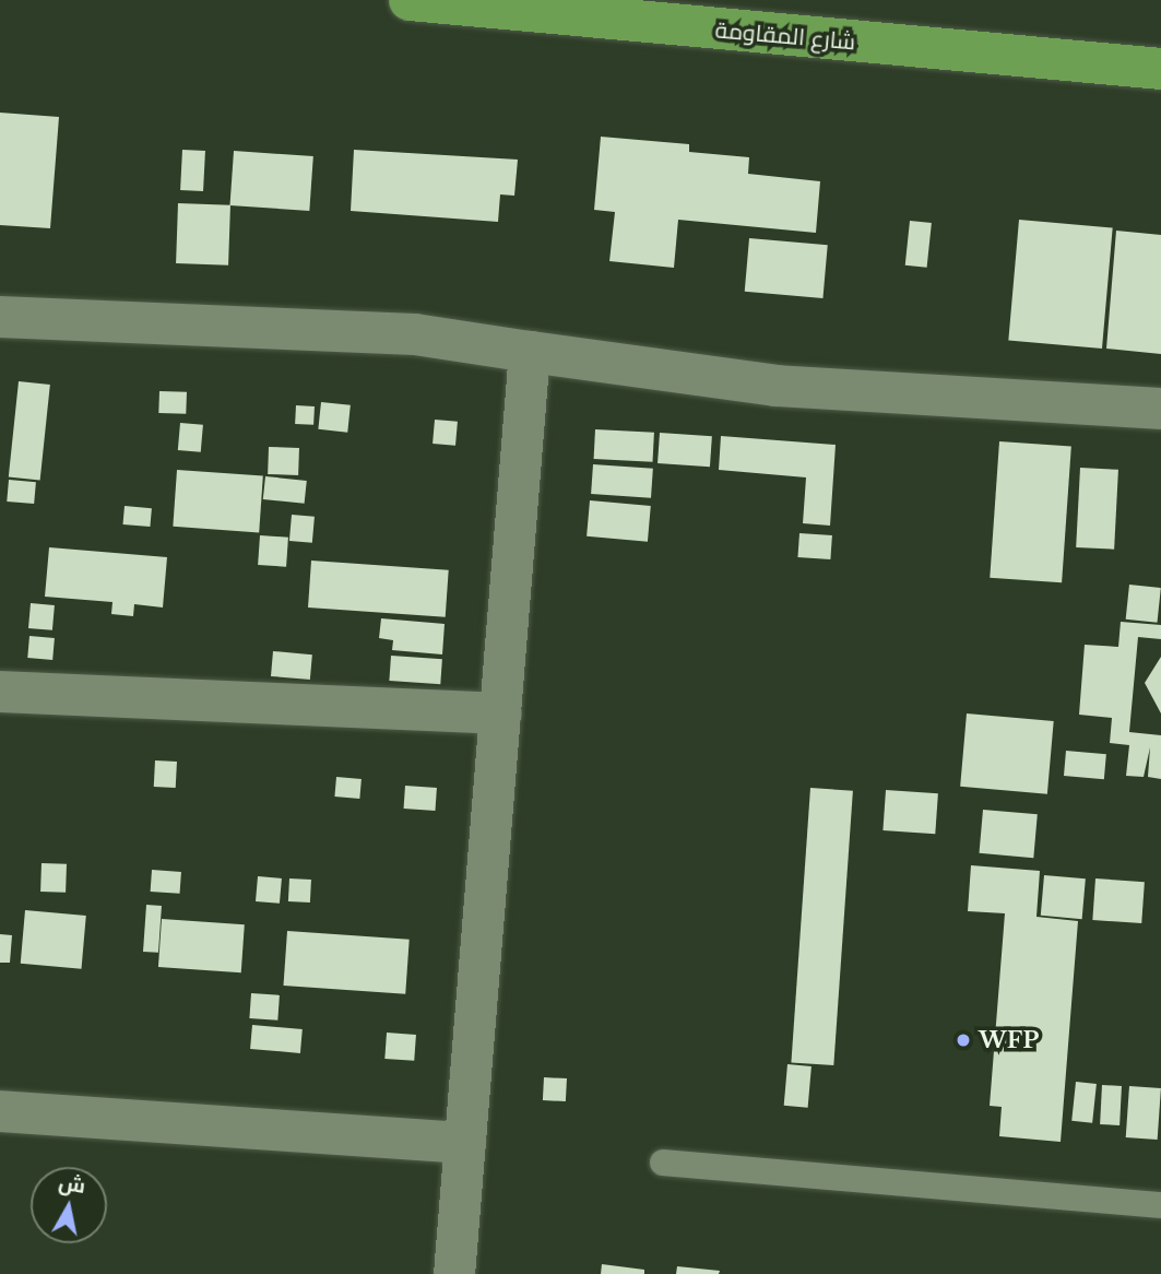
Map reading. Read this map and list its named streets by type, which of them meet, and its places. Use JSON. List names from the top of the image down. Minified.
{"streets":{"highway":["شارع المقاومة"]},"places":["WFP"],"north":"top"}
